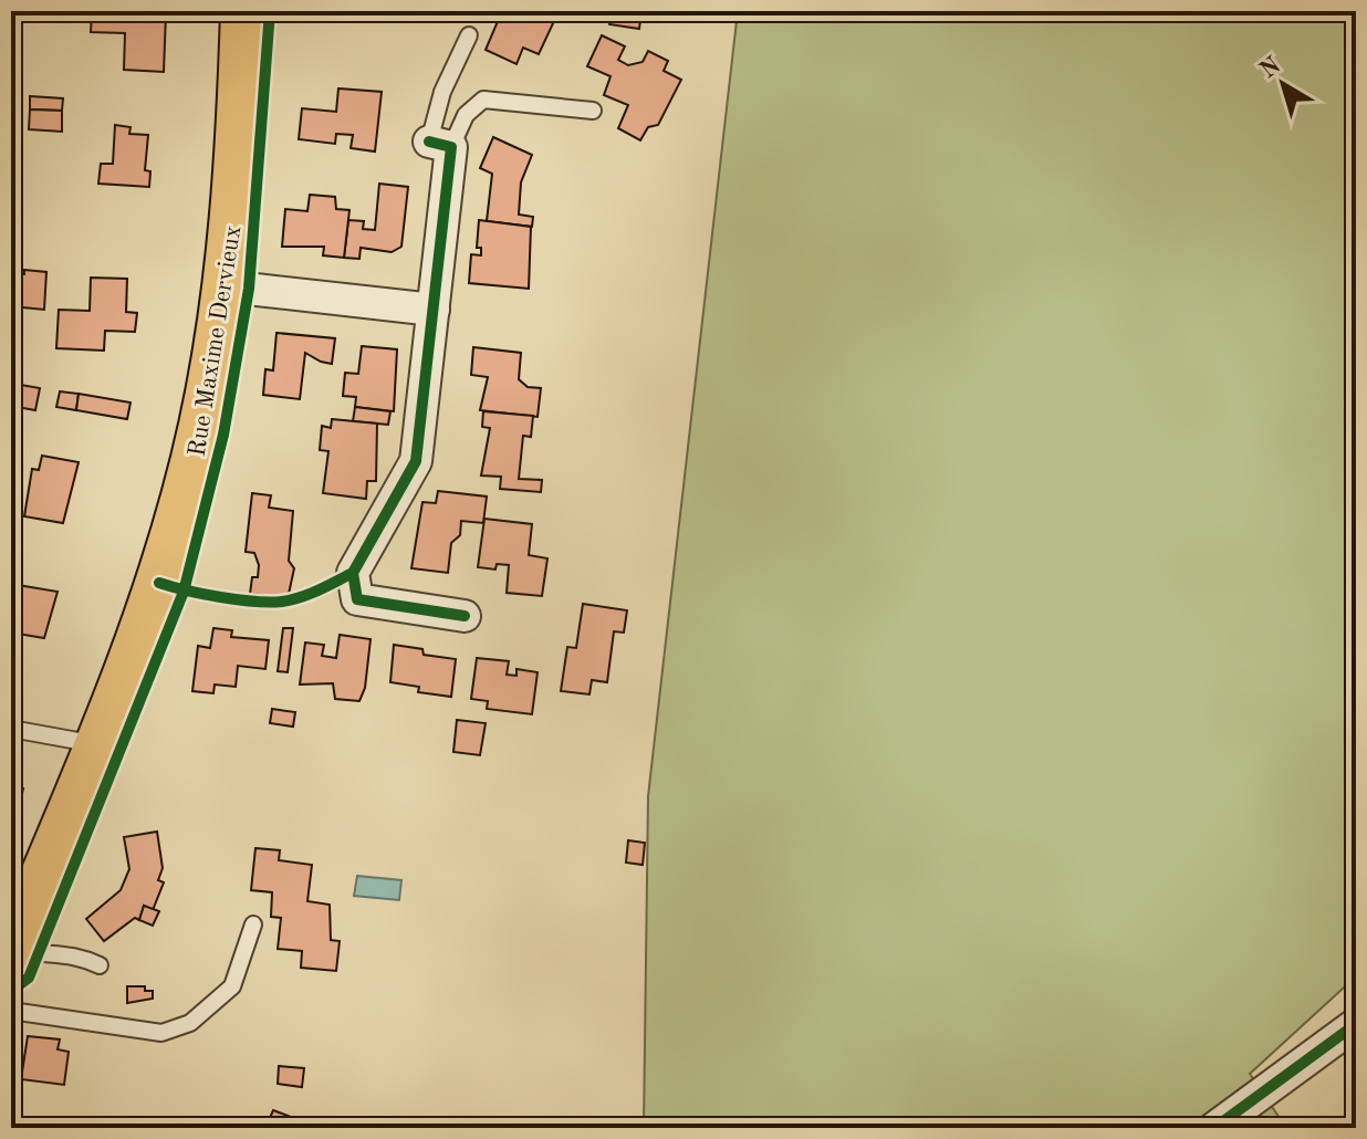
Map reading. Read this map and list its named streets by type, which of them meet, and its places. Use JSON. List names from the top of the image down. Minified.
{"streets":{"main road":["Rue Maxime Dervieux"]},"north":"top left"}
